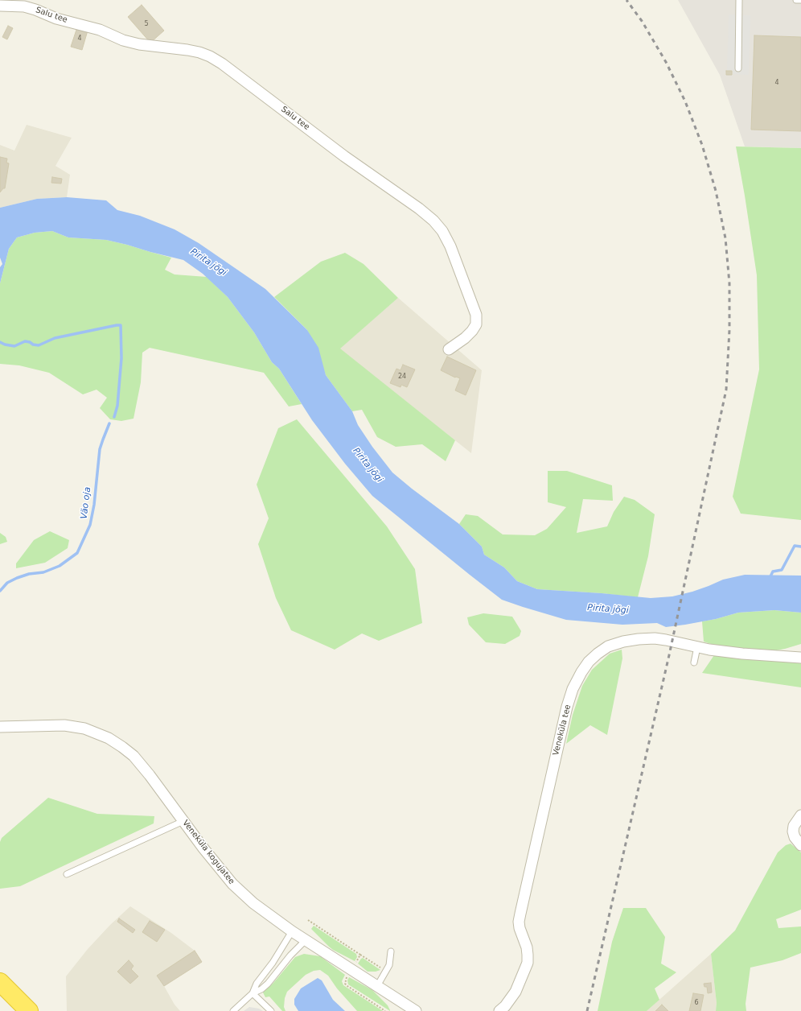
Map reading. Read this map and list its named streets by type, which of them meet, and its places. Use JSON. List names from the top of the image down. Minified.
{"streets":{"street":["Salu tee","Veneküla tee","Veneküla kogujatee"]},"water":["Pirita jõgi","Väo oja"],"house_numbers":["5","4","4","24","6"]}
